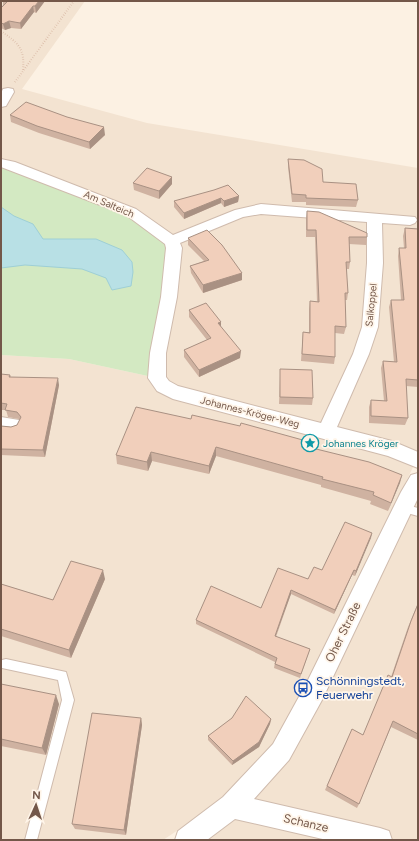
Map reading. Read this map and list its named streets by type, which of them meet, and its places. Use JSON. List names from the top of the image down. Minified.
{"streets":{"street":["Am Salteich","Salkoppel","Johannes-Kröger-Weg","Oher Straße","Schanze"]},"crossings":[["Am Salteich","Johannes-Kröger-Weg"],["Salkoppel","Johannes-Kröger-Weg"],["Oher Straße","Schanze"]],"places":{"place":["Johannes Kröger"],"bus stop":["Schönningstedt, Feuerwehr"]},"north":"top"}
